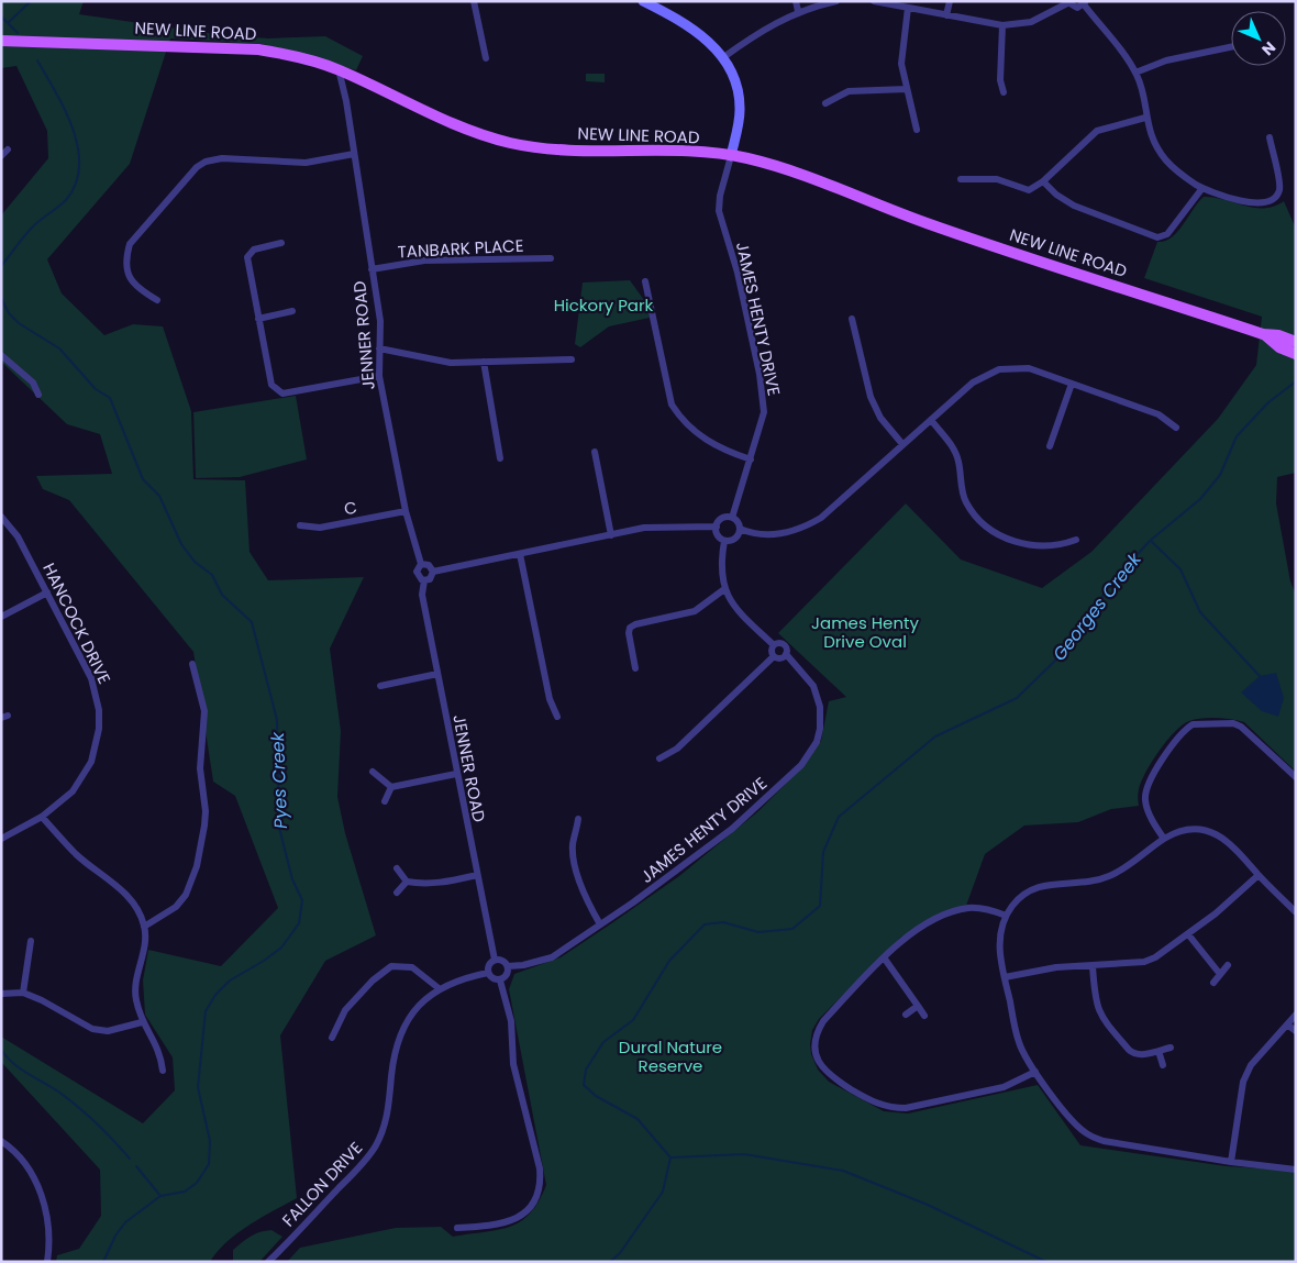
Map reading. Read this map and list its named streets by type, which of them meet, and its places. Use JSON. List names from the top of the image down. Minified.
{"streets":{"main road":["NEW LINE ROAD"],"street":["TANBARK PLACE","JAMES HENTY DRIVE","JENNER ROAD","C","HANCOCK DRIVE","FALLON DRIVE"]},"crossings":[["NEW LINE ROAD","JAMES HENTY DRIVE"],["NEW LINE ROAD","JENNER ROAD"],["TANBARK PLACE","JENNER ROAD"],["JAMES HENTY DRIVE","JENNER ROAD"],["JAMES HENTY DRIVE","FALLON DRIVE"],["JENNER ROAD","C"],["JENNER ROAD","FALLON DRIVE"]],"water":["Georges Creek","Pyes Creek"],"parks":["Hickory Park","James Henty Drive Oval","Dural Nature Reserve"],"north":"bottom right"}
